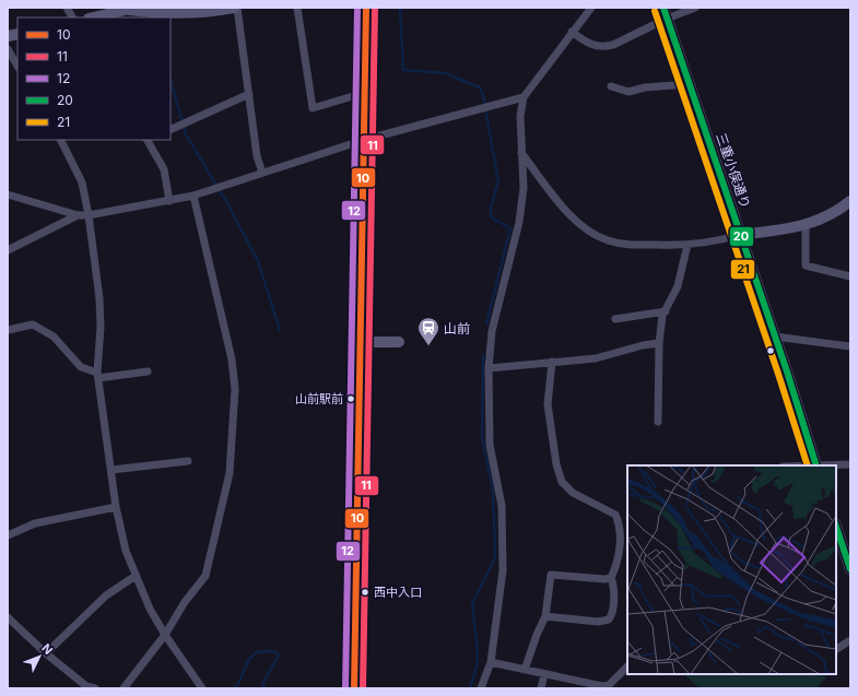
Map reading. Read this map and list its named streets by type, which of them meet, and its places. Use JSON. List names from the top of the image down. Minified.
{"streets":{"main road":["三重小俣通り"]},"places":{"station":["山前"],"other":["山前駅前","西中入口"]},"lines":["transit line 10","transit line 11","transit line 12","transit line 20","transit line 21"],"legend":["10","11","12","20","21"],"north":"top right"}
